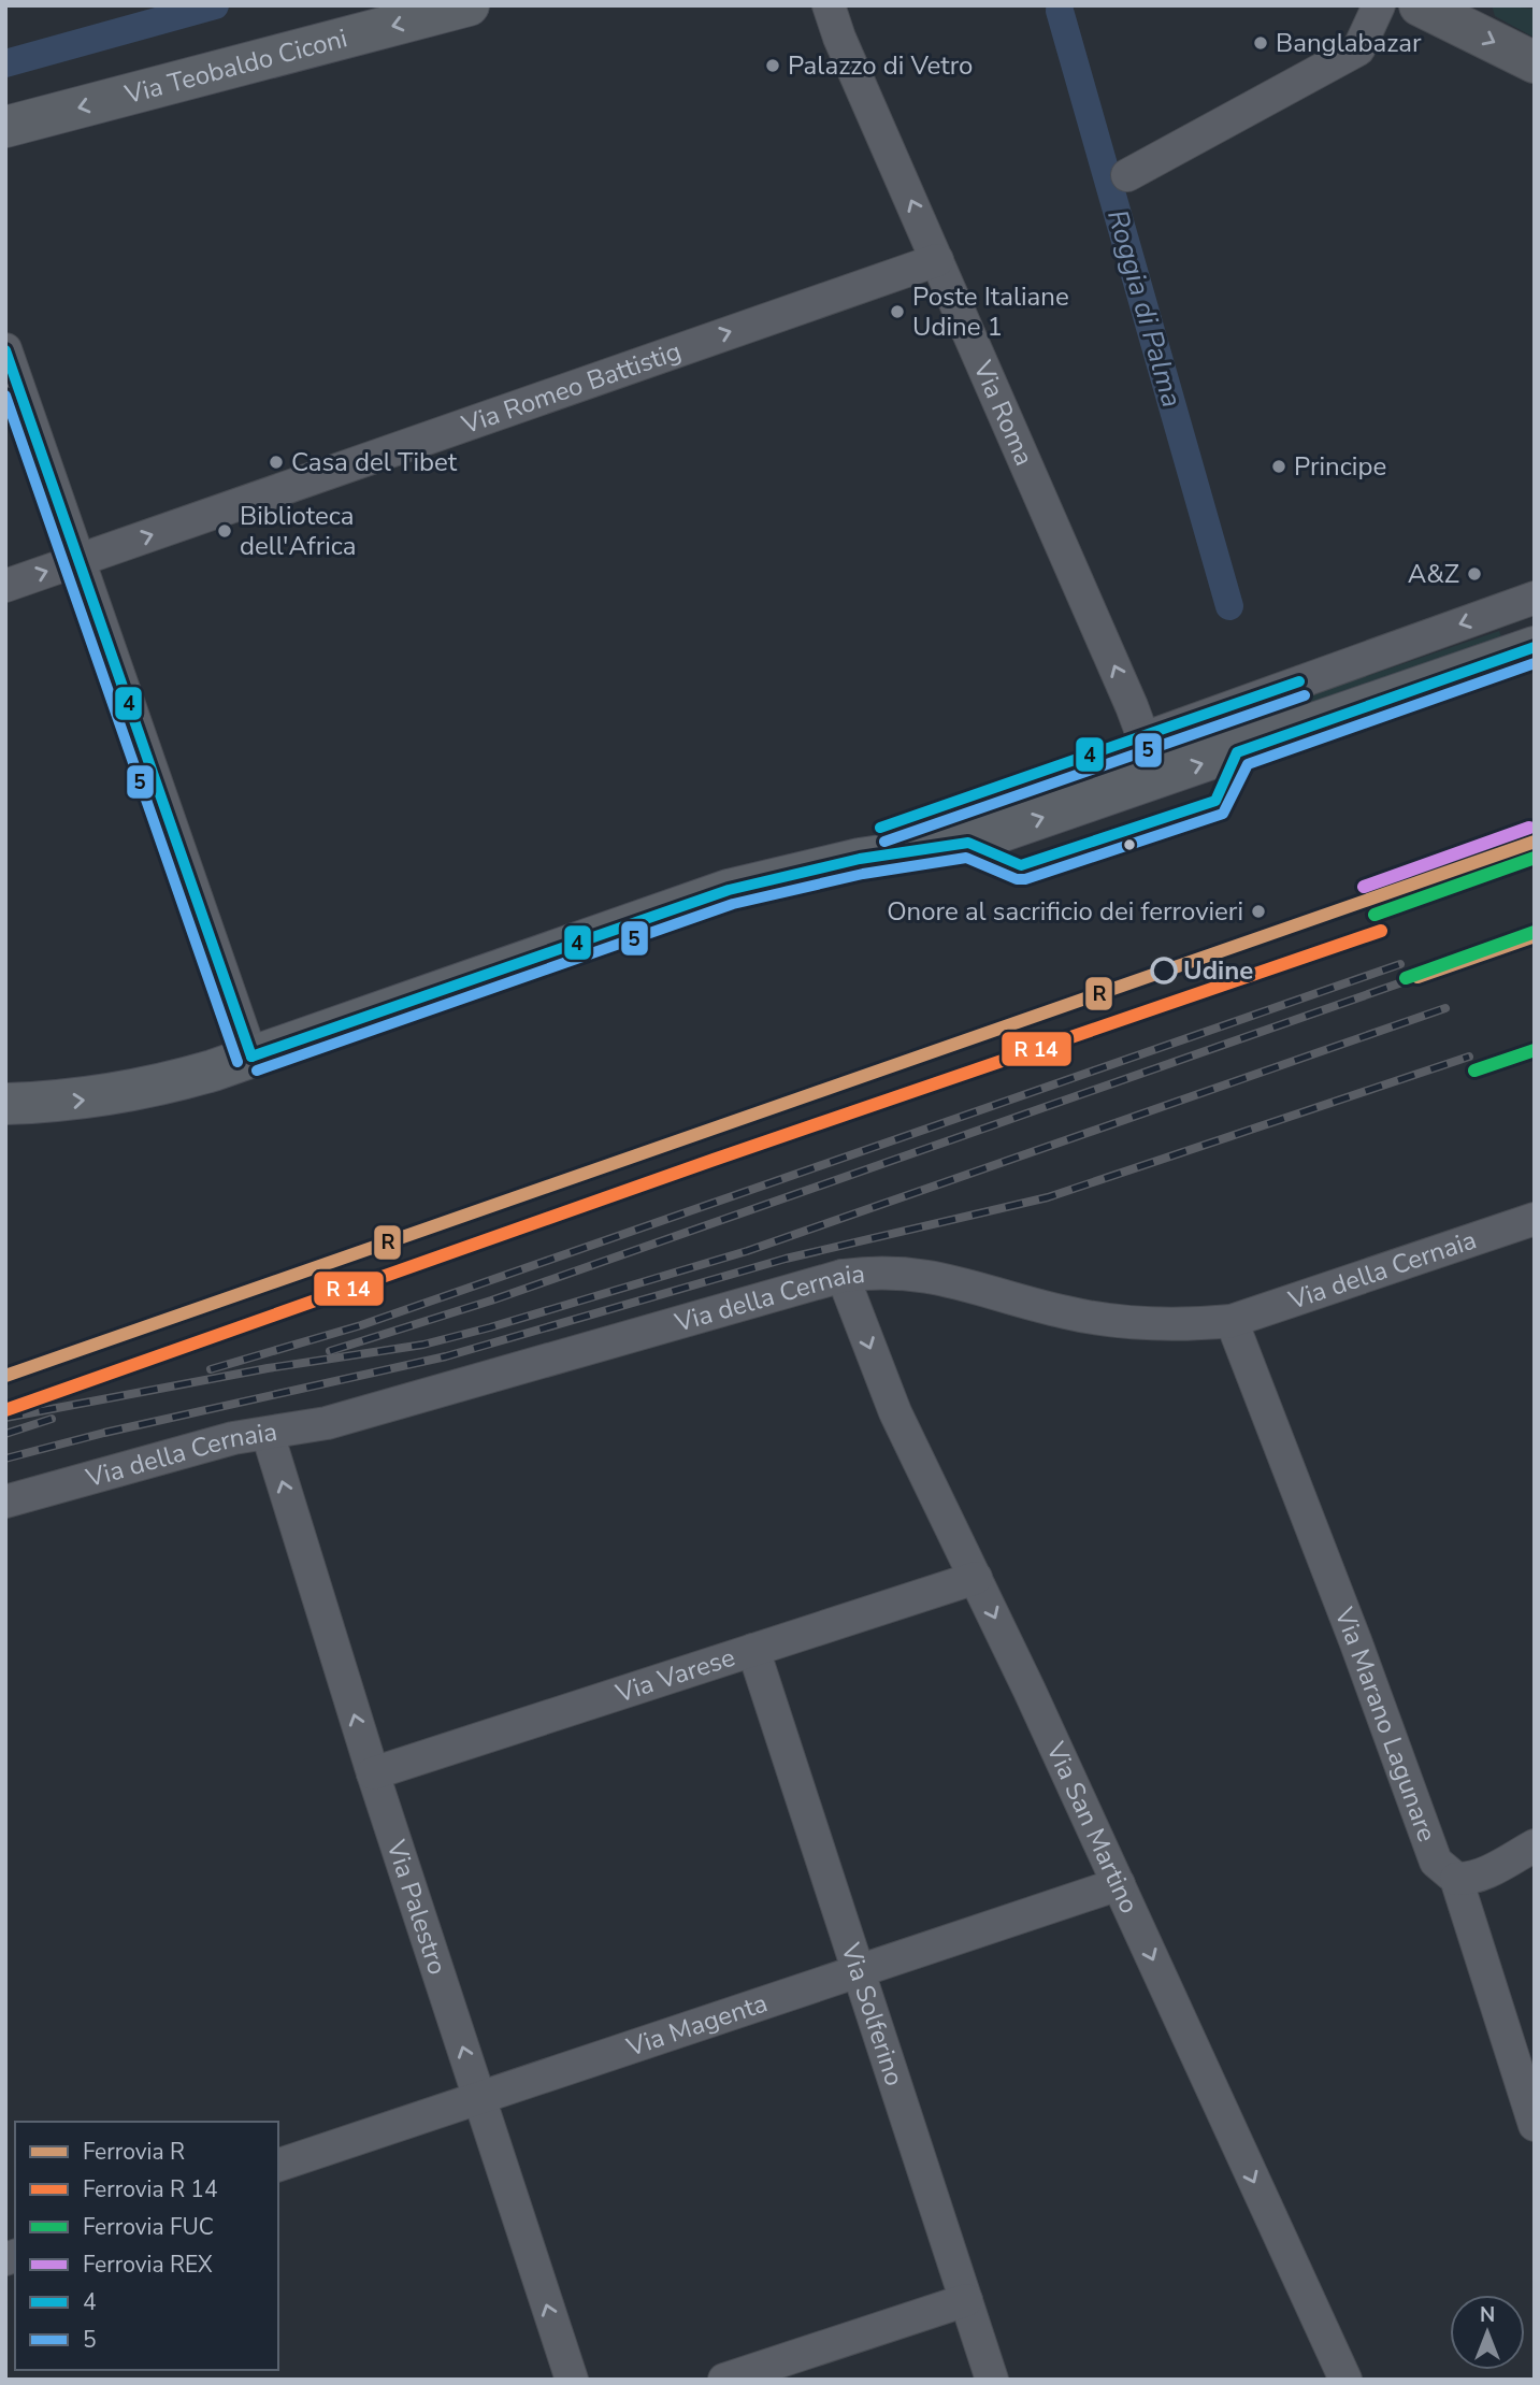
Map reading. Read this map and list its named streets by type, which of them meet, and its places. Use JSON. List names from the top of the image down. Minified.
{"streets":{"main road":["Via Teobaldo Ciconi"],"street":["Via Romeo Battistig","Via Roma","Via della Cernaia","Via Varese","Via Marano Lagunare","Via San Martino","Via Palestro","Via Solferino","Via Magenta"]},"crossings":[["Via Romeo Battistig","Via Roma"],["Via della Cernaia","Via Marano Lagunare"],["Via della Cernaia","Via San Martino"],["Via della Cernaia","Via Palestro"],["Via Varese","Via San Martino"],["Via Varese","Via Palestro"],["Via Varese","Via Solferino"],["Via San Martino","Via Magenta"],["Via Palestro","Via Magenta"],["Via Solferino","Via Magenta"]],"one_way":["Via Teobaldo Ciconi","Via Romeo Battistig","Via Roma","Via San Martino","Via Palestro"],"water":["Roggia di Palma"],"places":["Banglabazar","Palazzo di Vetro","Poste Italiane Udine 1","Casa del Tibet","Principe","Biblioteca dell'Africa","A&Z","Onore al sacrificio dei ferrovieri","Udine"],"lines":["transit line 4","transit line 5","rail line REX","rail line R","rail line FUC"],"legend":["Ferrovia R","Ferrovia R 14","Ferrovia FUC","Ferrovia REX","4","5"],"north":"top"}
